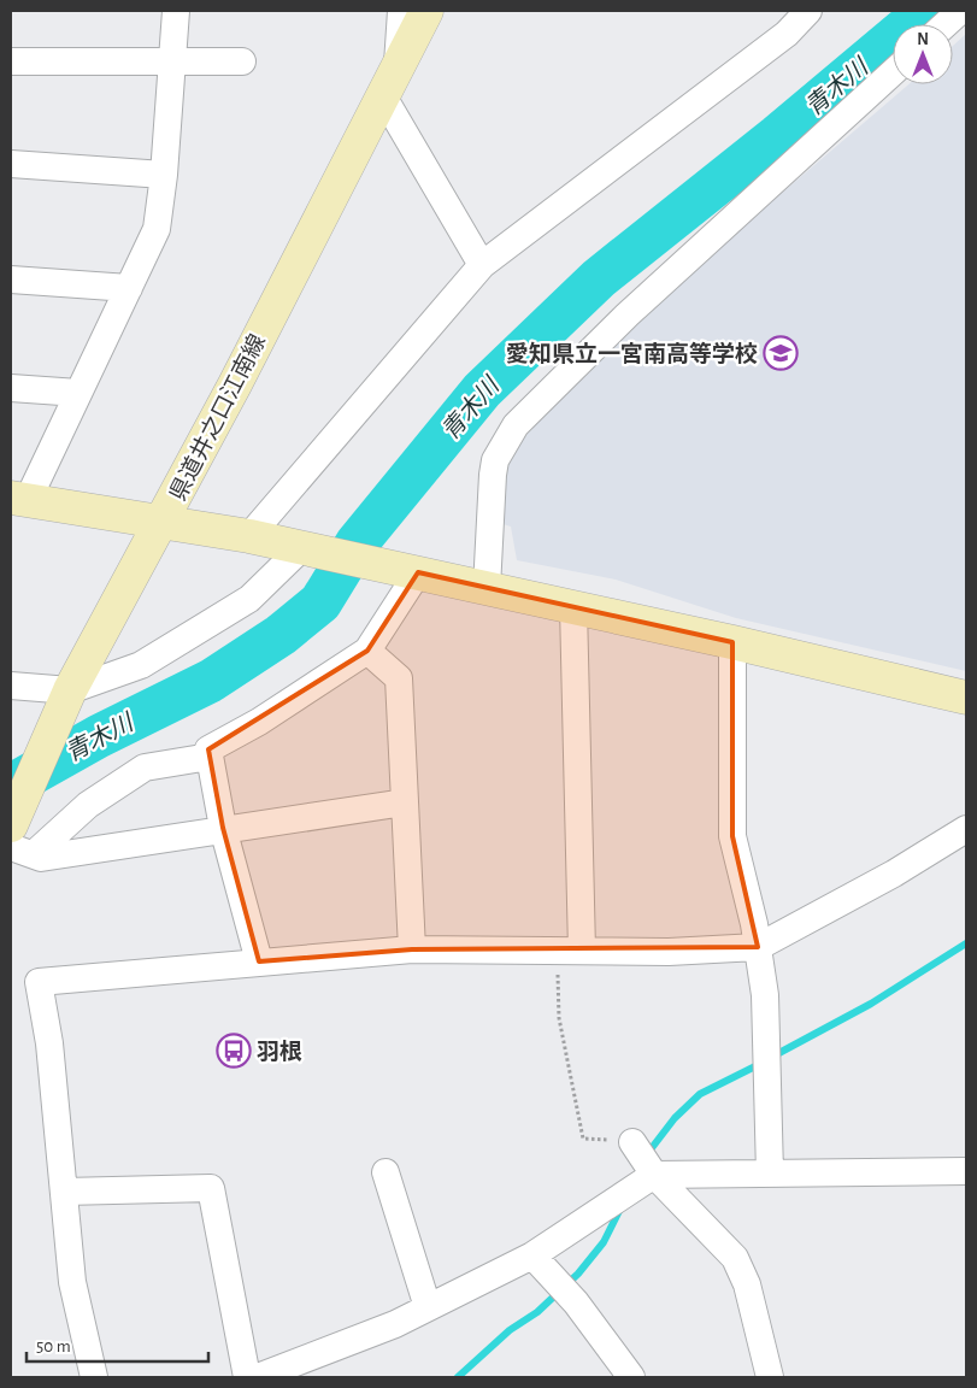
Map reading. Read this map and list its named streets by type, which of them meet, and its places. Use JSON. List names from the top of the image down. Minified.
{"streets":{"street":["県道井之口江南線"]},"water":["青木川"],"places":{"school or university":["愛知県立一宮南高等学校"],"bus stop":["羽根"]},"scale_bar":"50 m","north":"top"}
